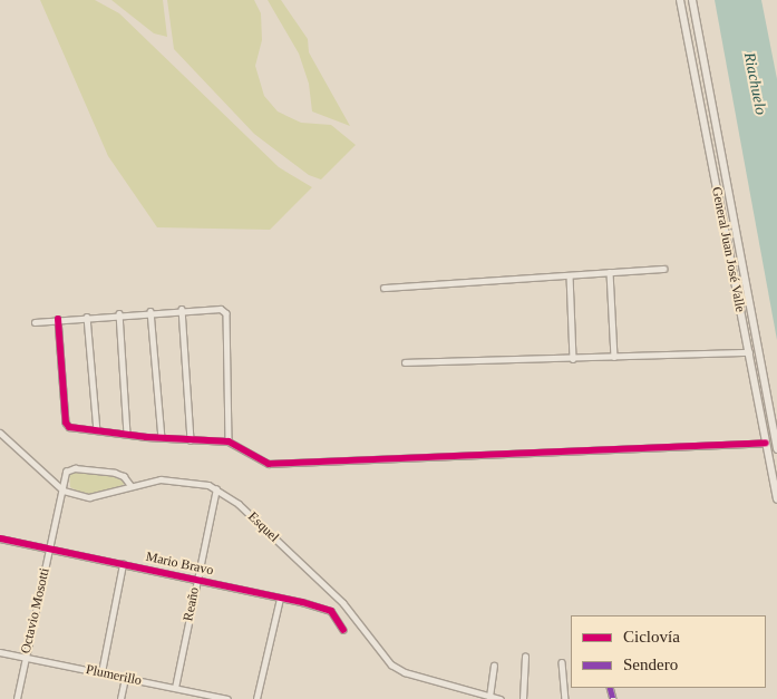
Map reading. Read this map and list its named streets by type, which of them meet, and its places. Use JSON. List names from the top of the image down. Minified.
{"streets":{"main road":["General Juan José Valle"],"street":["Esquel","Mario Bravo","Reaño","Octavio Mosotti","Plumerillo"]},"crossings":[["Esquel","Reaño"],["Esquel","Octavio Mosotti"],["Mario Bravo","Reaño"],["Mario Bravo","Octavio Mosotti"],["Reaño","Plumerillo"],["Octavio Mosotti","Plumerillo"]],"water":["Riachuelo"],"legend":["Ciclovía","Sendero"]}
